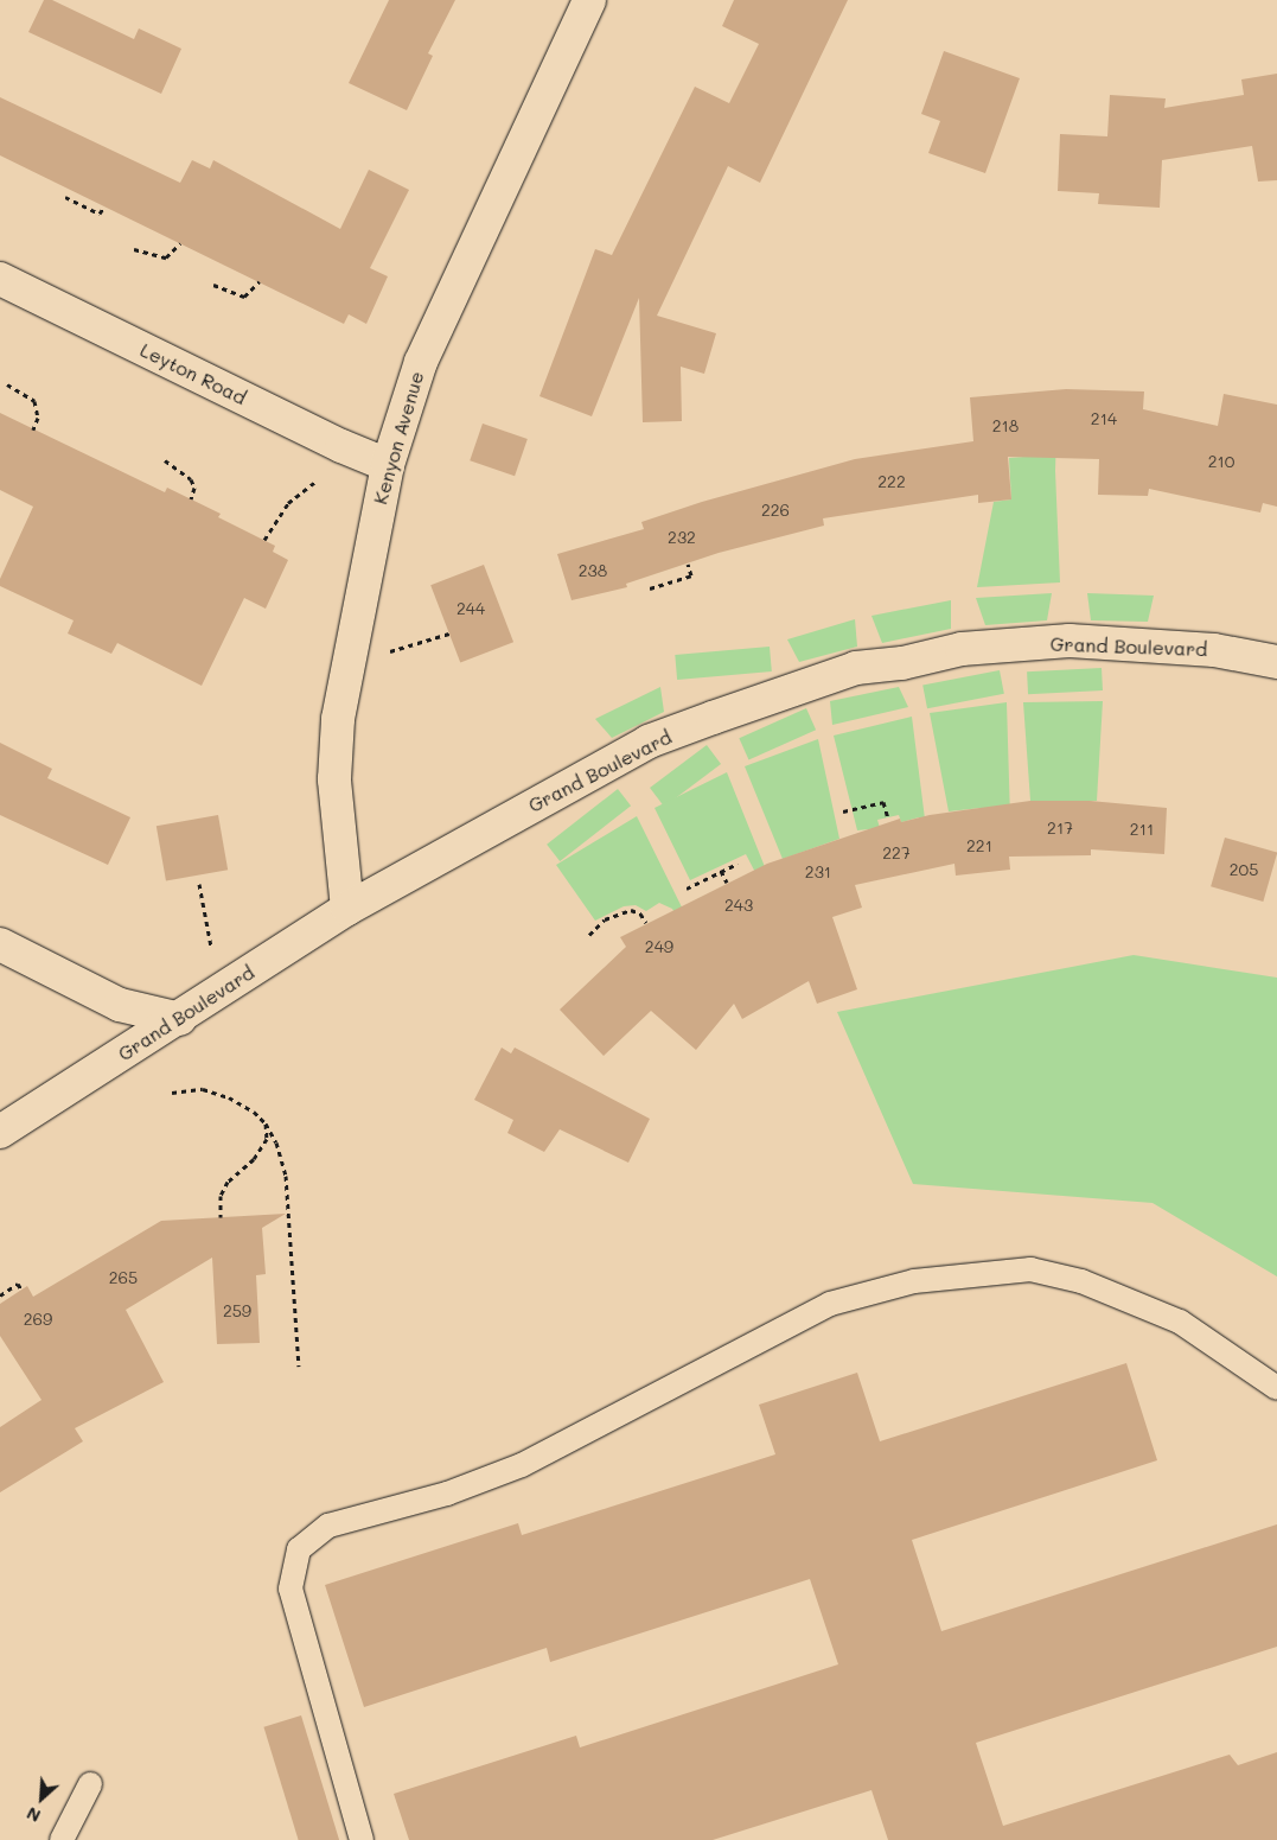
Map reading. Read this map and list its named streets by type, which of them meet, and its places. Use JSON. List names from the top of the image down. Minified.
{"streets":{"street":["Leyton Road","Kenyon Avenue","Grand Boulevard"]},"crossings":[["Leyton Road","Kenyon Avenue"],["Kenyon Avenue","Grand Boulevard"]],"house_numbers":["214","218","210","222","226","232","238","244","217","211","221","227","205","231","243","249","265","259","269"],"north":"bottom left"}
